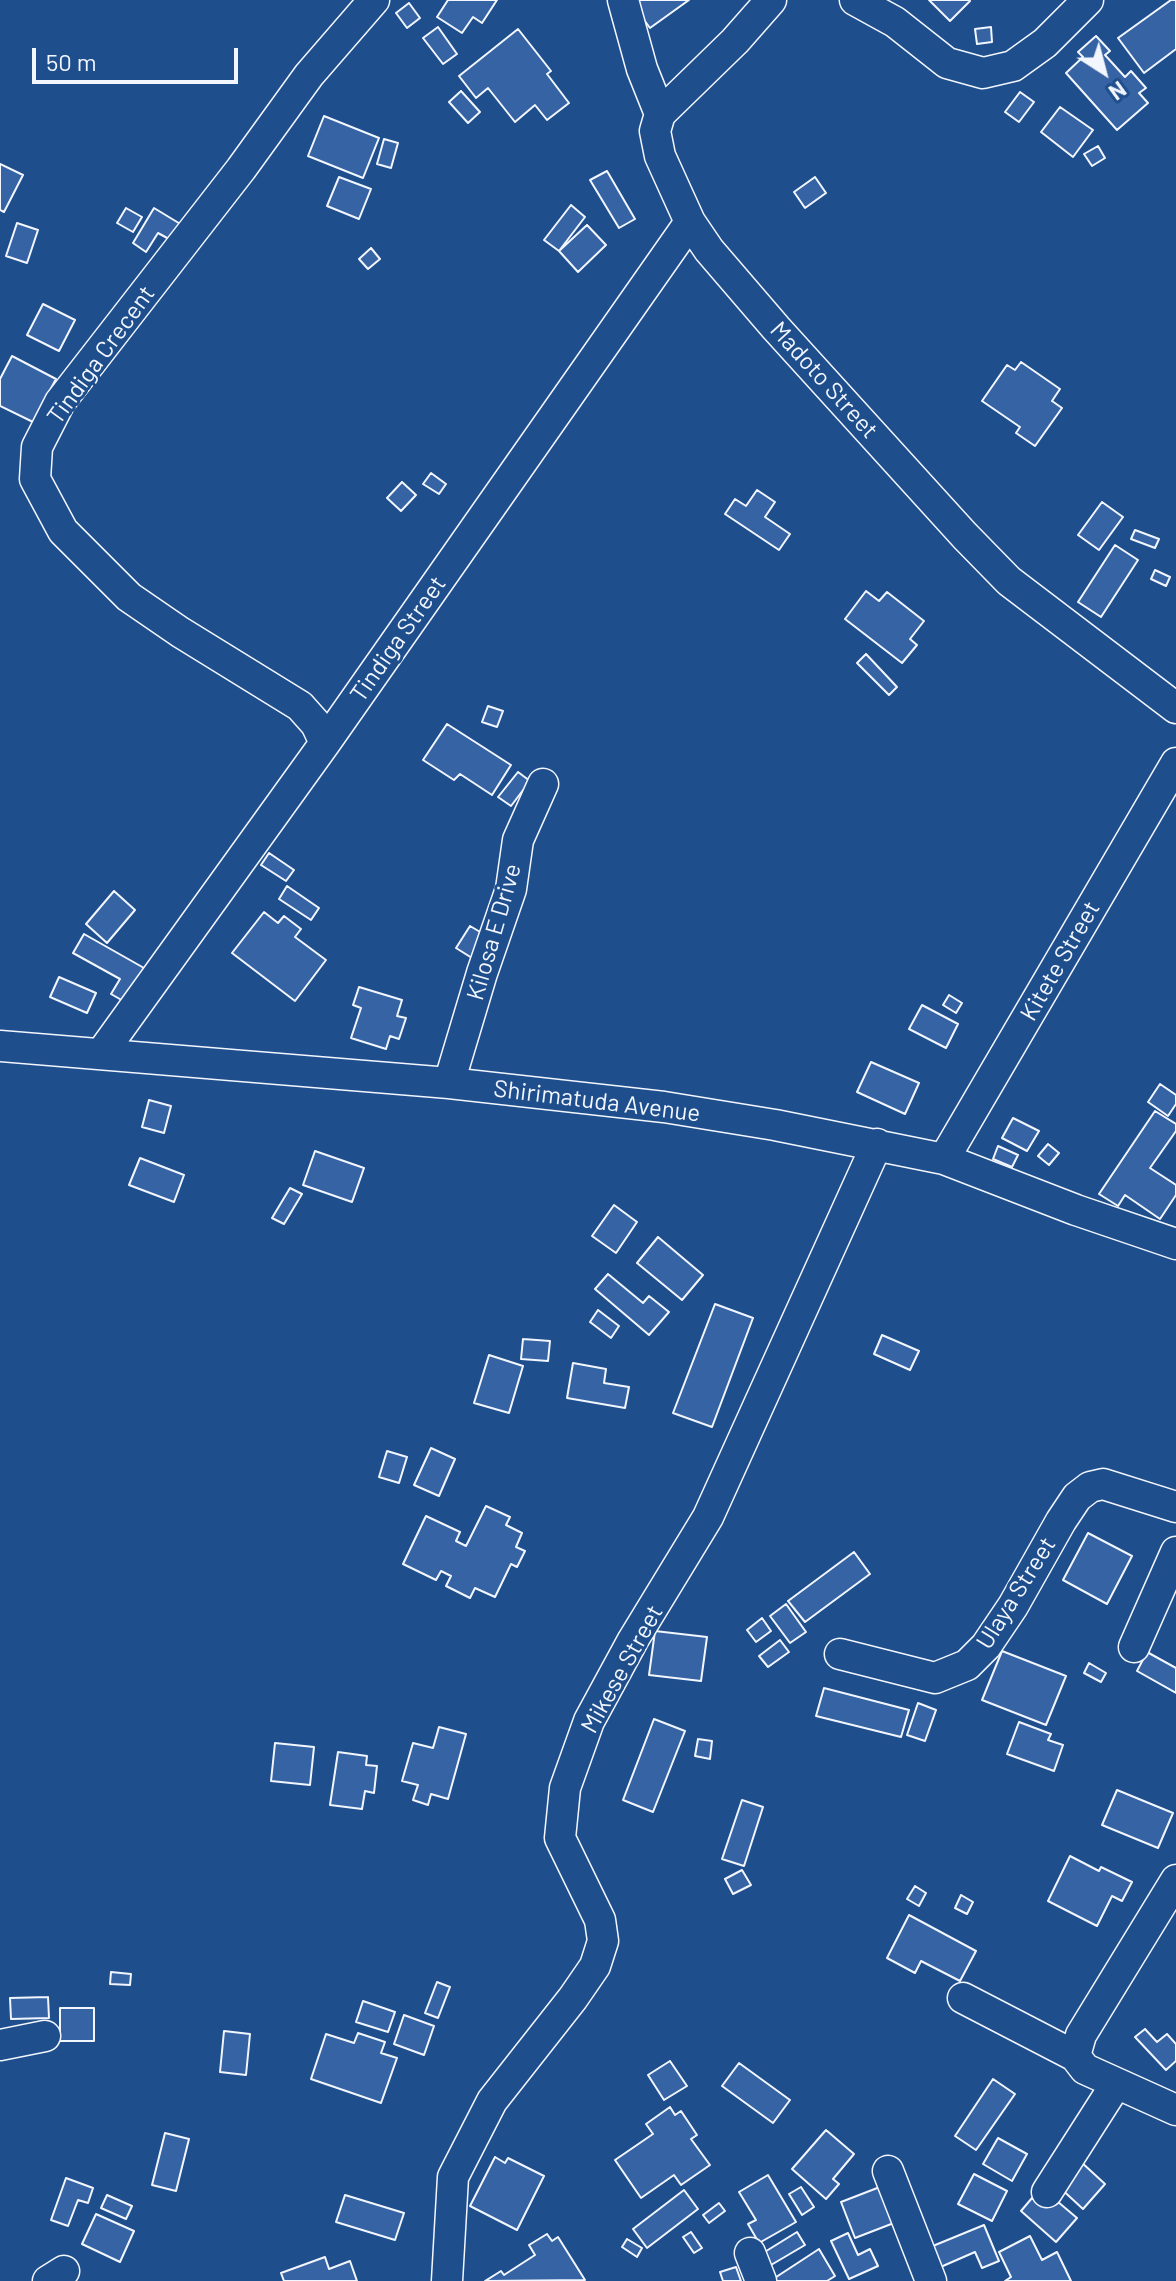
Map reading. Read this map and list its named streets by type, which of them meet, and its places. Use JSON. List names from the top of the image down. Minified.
{"streets":{"street":["Tindiga Crecent","Madoto Street","Tindiga Street","Kilosa E Drive","Kitete Street","Shirimatuda Avenue","Ulaya Street","Mikese Street"]},"crossings":[["Tindiga Crecent","Tindiga Street"],["Madoto Street","Tindiga Street"],["Tindiga Street","Shirimatuda Avenue"],["Kilosa E Drive","Shirimatuda Avenue"],["Kitete Street","Shirimatuda Avenue"],["Shirimatuda Avenue","Mikese Street"]],"scale_bar":"50 m","north":"bottom right"}
